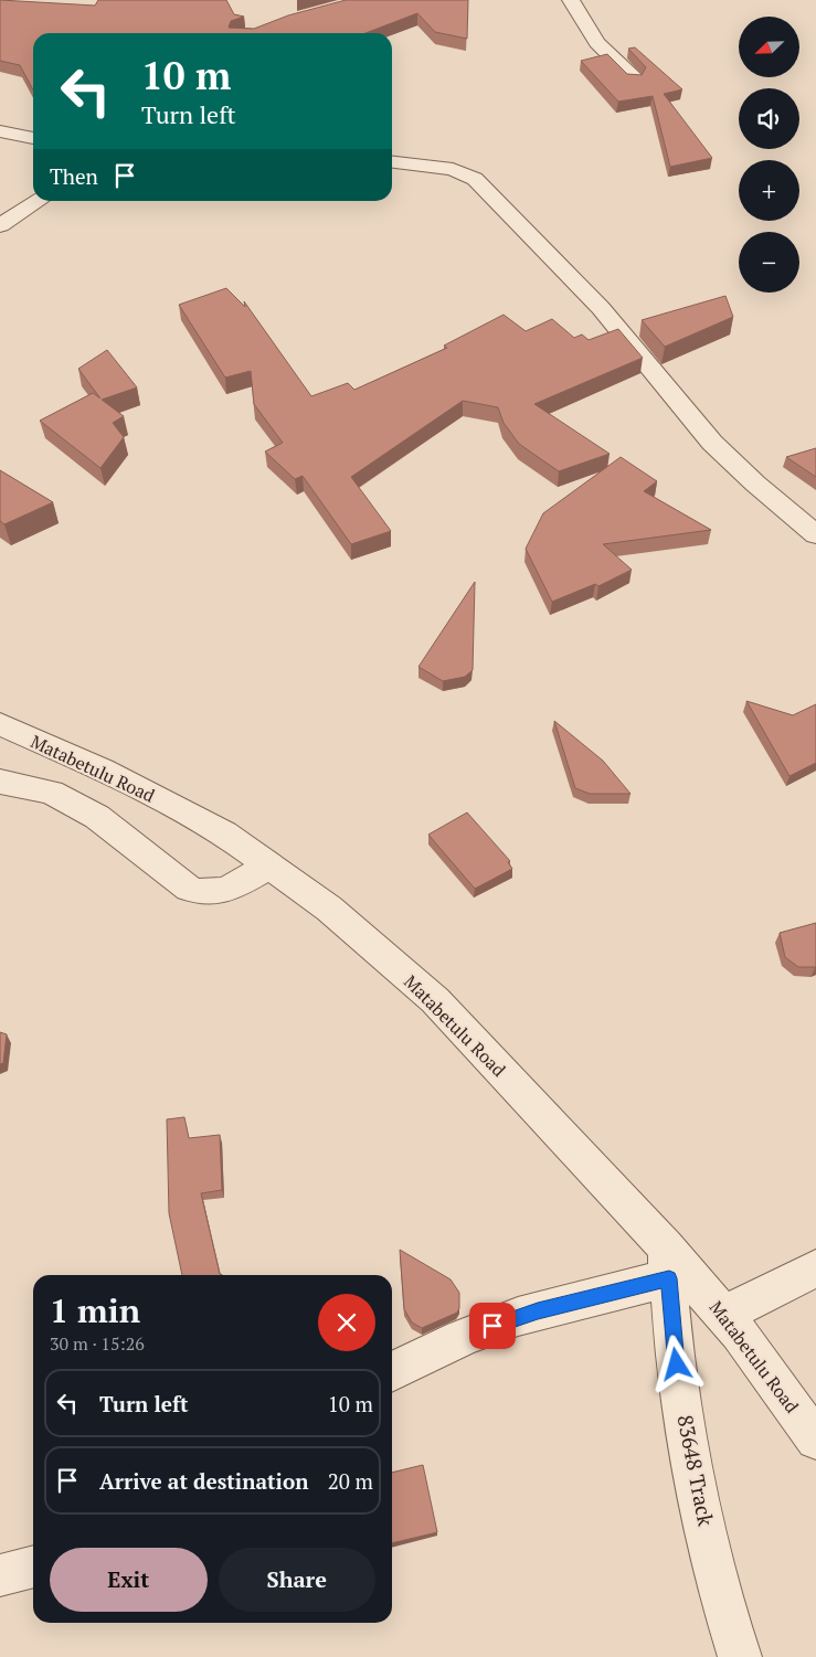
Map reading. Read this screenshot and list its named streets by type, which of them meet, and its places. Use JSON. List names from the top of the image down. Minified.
{"streets":{"street":["Matabetulu Road","83648 Track"]},"crossings":[["Matabetulu Road","83648 Track"]],"north":"bottom left","page":{"map_buttons":["+","−"],"turn":["10 m","Turn left"],"then":"Then","heading":["1 min","30 m · 15:26"],"list":[{"name":"Turn left","value":"10 m"},{"name":"Arrive at destination","value":"20 m"}],"buttons":["Exit","Share"]}}
